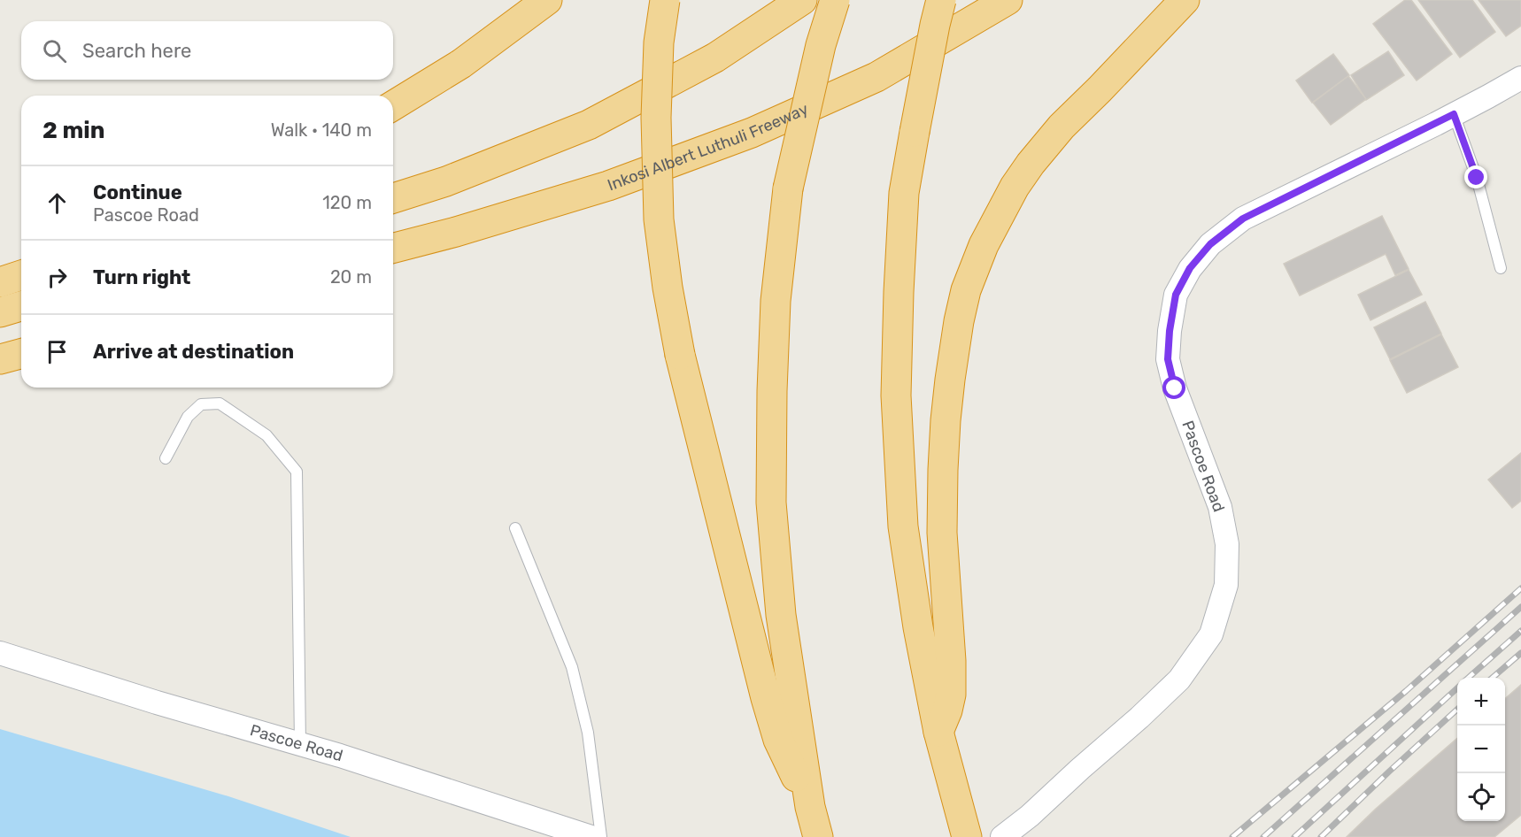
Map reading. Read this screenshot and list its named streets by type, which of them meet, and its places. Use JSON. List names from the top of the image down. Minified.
{"streets":{"highway":["Inkosi Albert Luthuli Freeway"],"street":["Pascoe Road"]},"page":{"search":"Search here","heading":["2 min","Walk · 140 m"],"list":[["Continue","Pascoe Road","120 m"],["Turn right","20 m"],"Arrive at destination"],"map_buttons":["+","−"]}}
